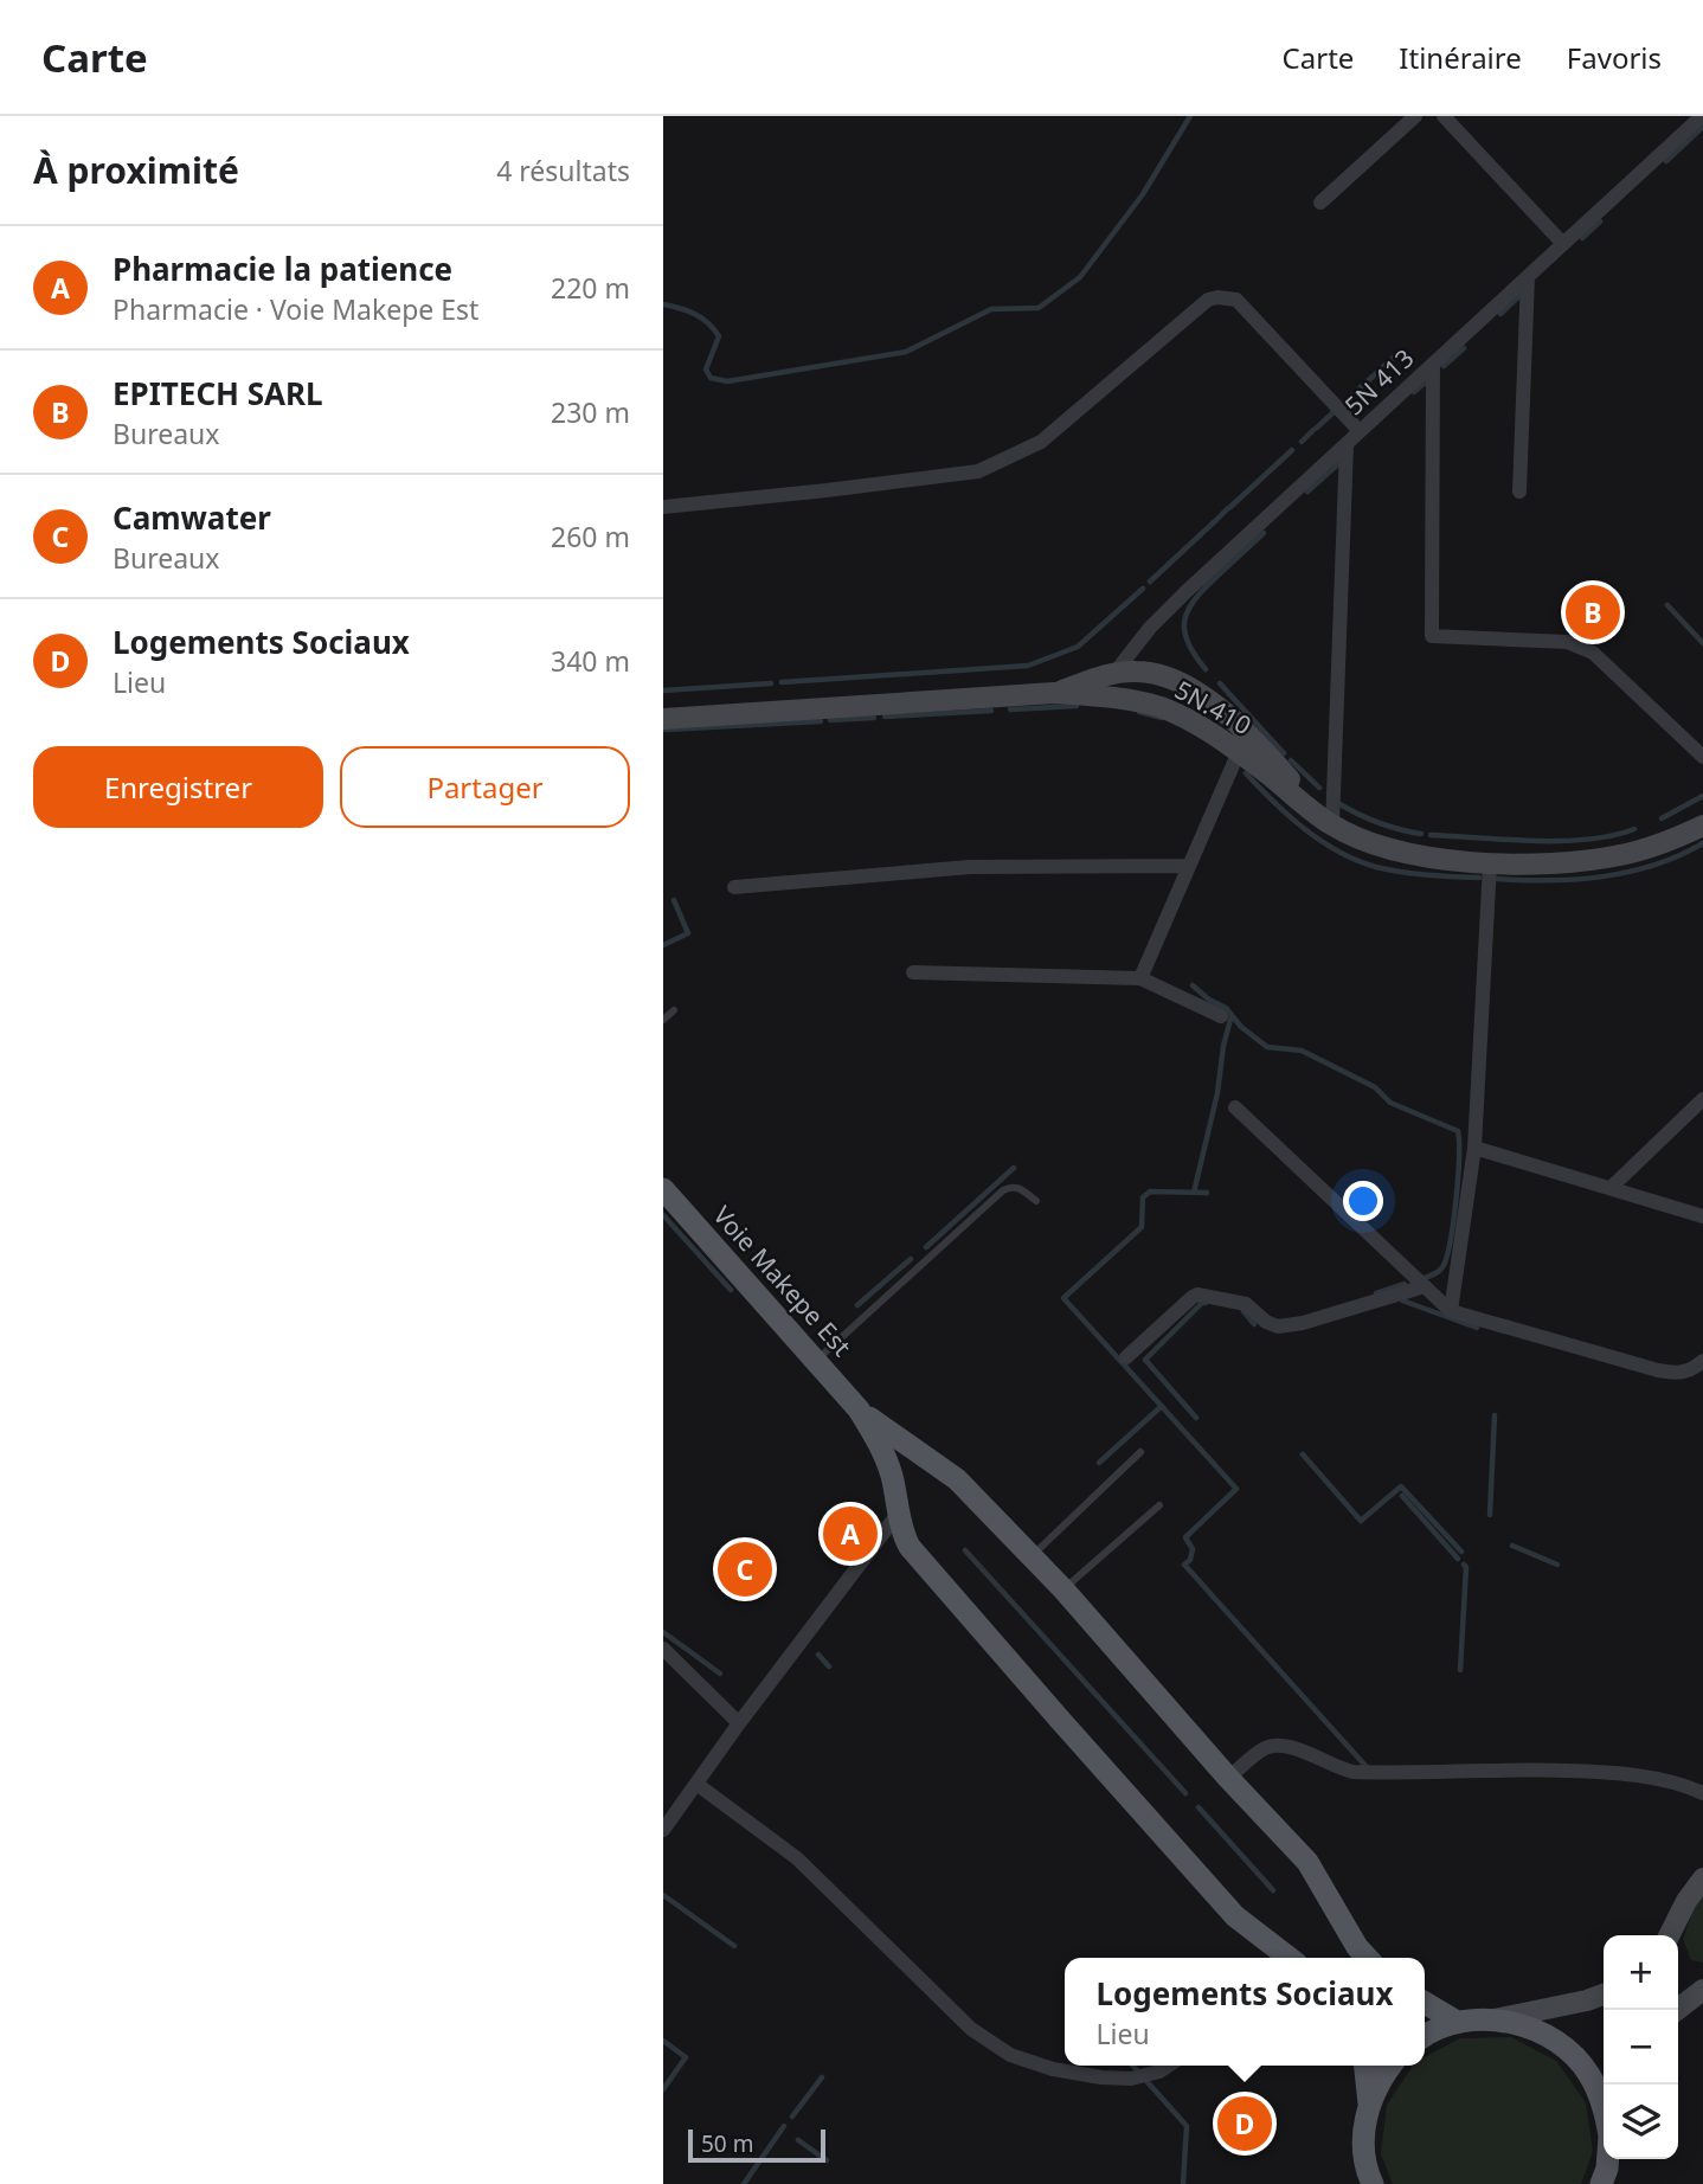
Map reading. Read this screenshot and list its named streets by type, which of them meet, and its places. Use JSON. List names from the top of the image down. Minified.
{"streets":{"main road":["Voie Makepe Est"],"street":["5N 413","5N.410"]},"scale_bar":"50 m","page":{"header":"Carte","nav":["Carte","Itinéraire","Favoris"],"heading":["À proximité","4 résultats"],"list":[{"mark":"A","name":"Pharmacie la patience","note":"Pharmacie · Voie Makepe Est","value":"220 m"},{"mark":"B","name":"EPITECH SARL","note":"Bureaux","value":"230 m"},{"mark":"C","name":"Camwater","note":"Bureaux","value":"260 m"},{"mark":"D","name":"Logements Sociaux","note":"Lieu","value":"340 m"}],"pins":["B","A","C","D"],"buttons":["Enregistrer","Partager"],"map_buttons":["+","−"],"popup":["Logements Sociaux","Lieu"],"scale":"50 m"}}
